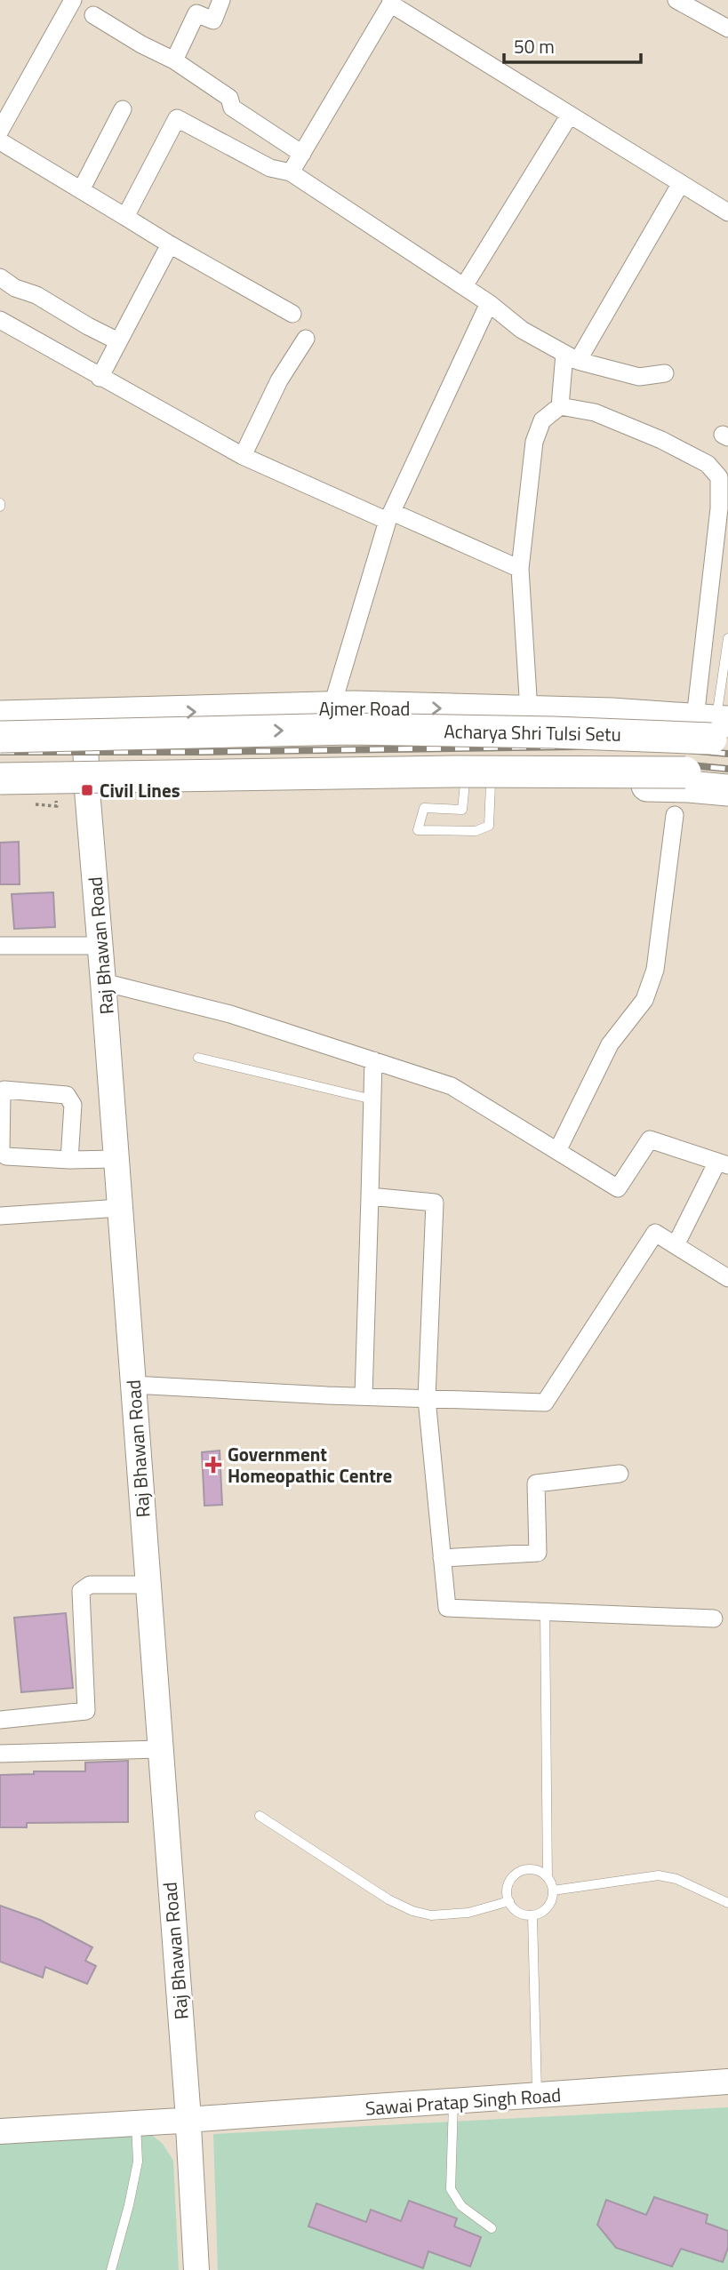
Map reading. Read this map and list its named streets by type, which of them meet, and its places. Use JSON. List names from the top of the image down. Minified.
{"streets":{"highway":["Ajmer Road","Acharya Shri Tulsi Setu"],"street":["Raj Bhawan Road","Sawai Pratap Singh Road"]},"crossings":[["Ajmer Road","Acharya Shri Tulsi Setu"],["Ajmer Road","Raj Bhawan Road"],["Raj Bhawan Road","Sawai Pratap Singh Road"]],"places":{"transit":["Civil Lines"],"health":["Government Homeopathic Centre"]},"scale_bar":"50 m"}
